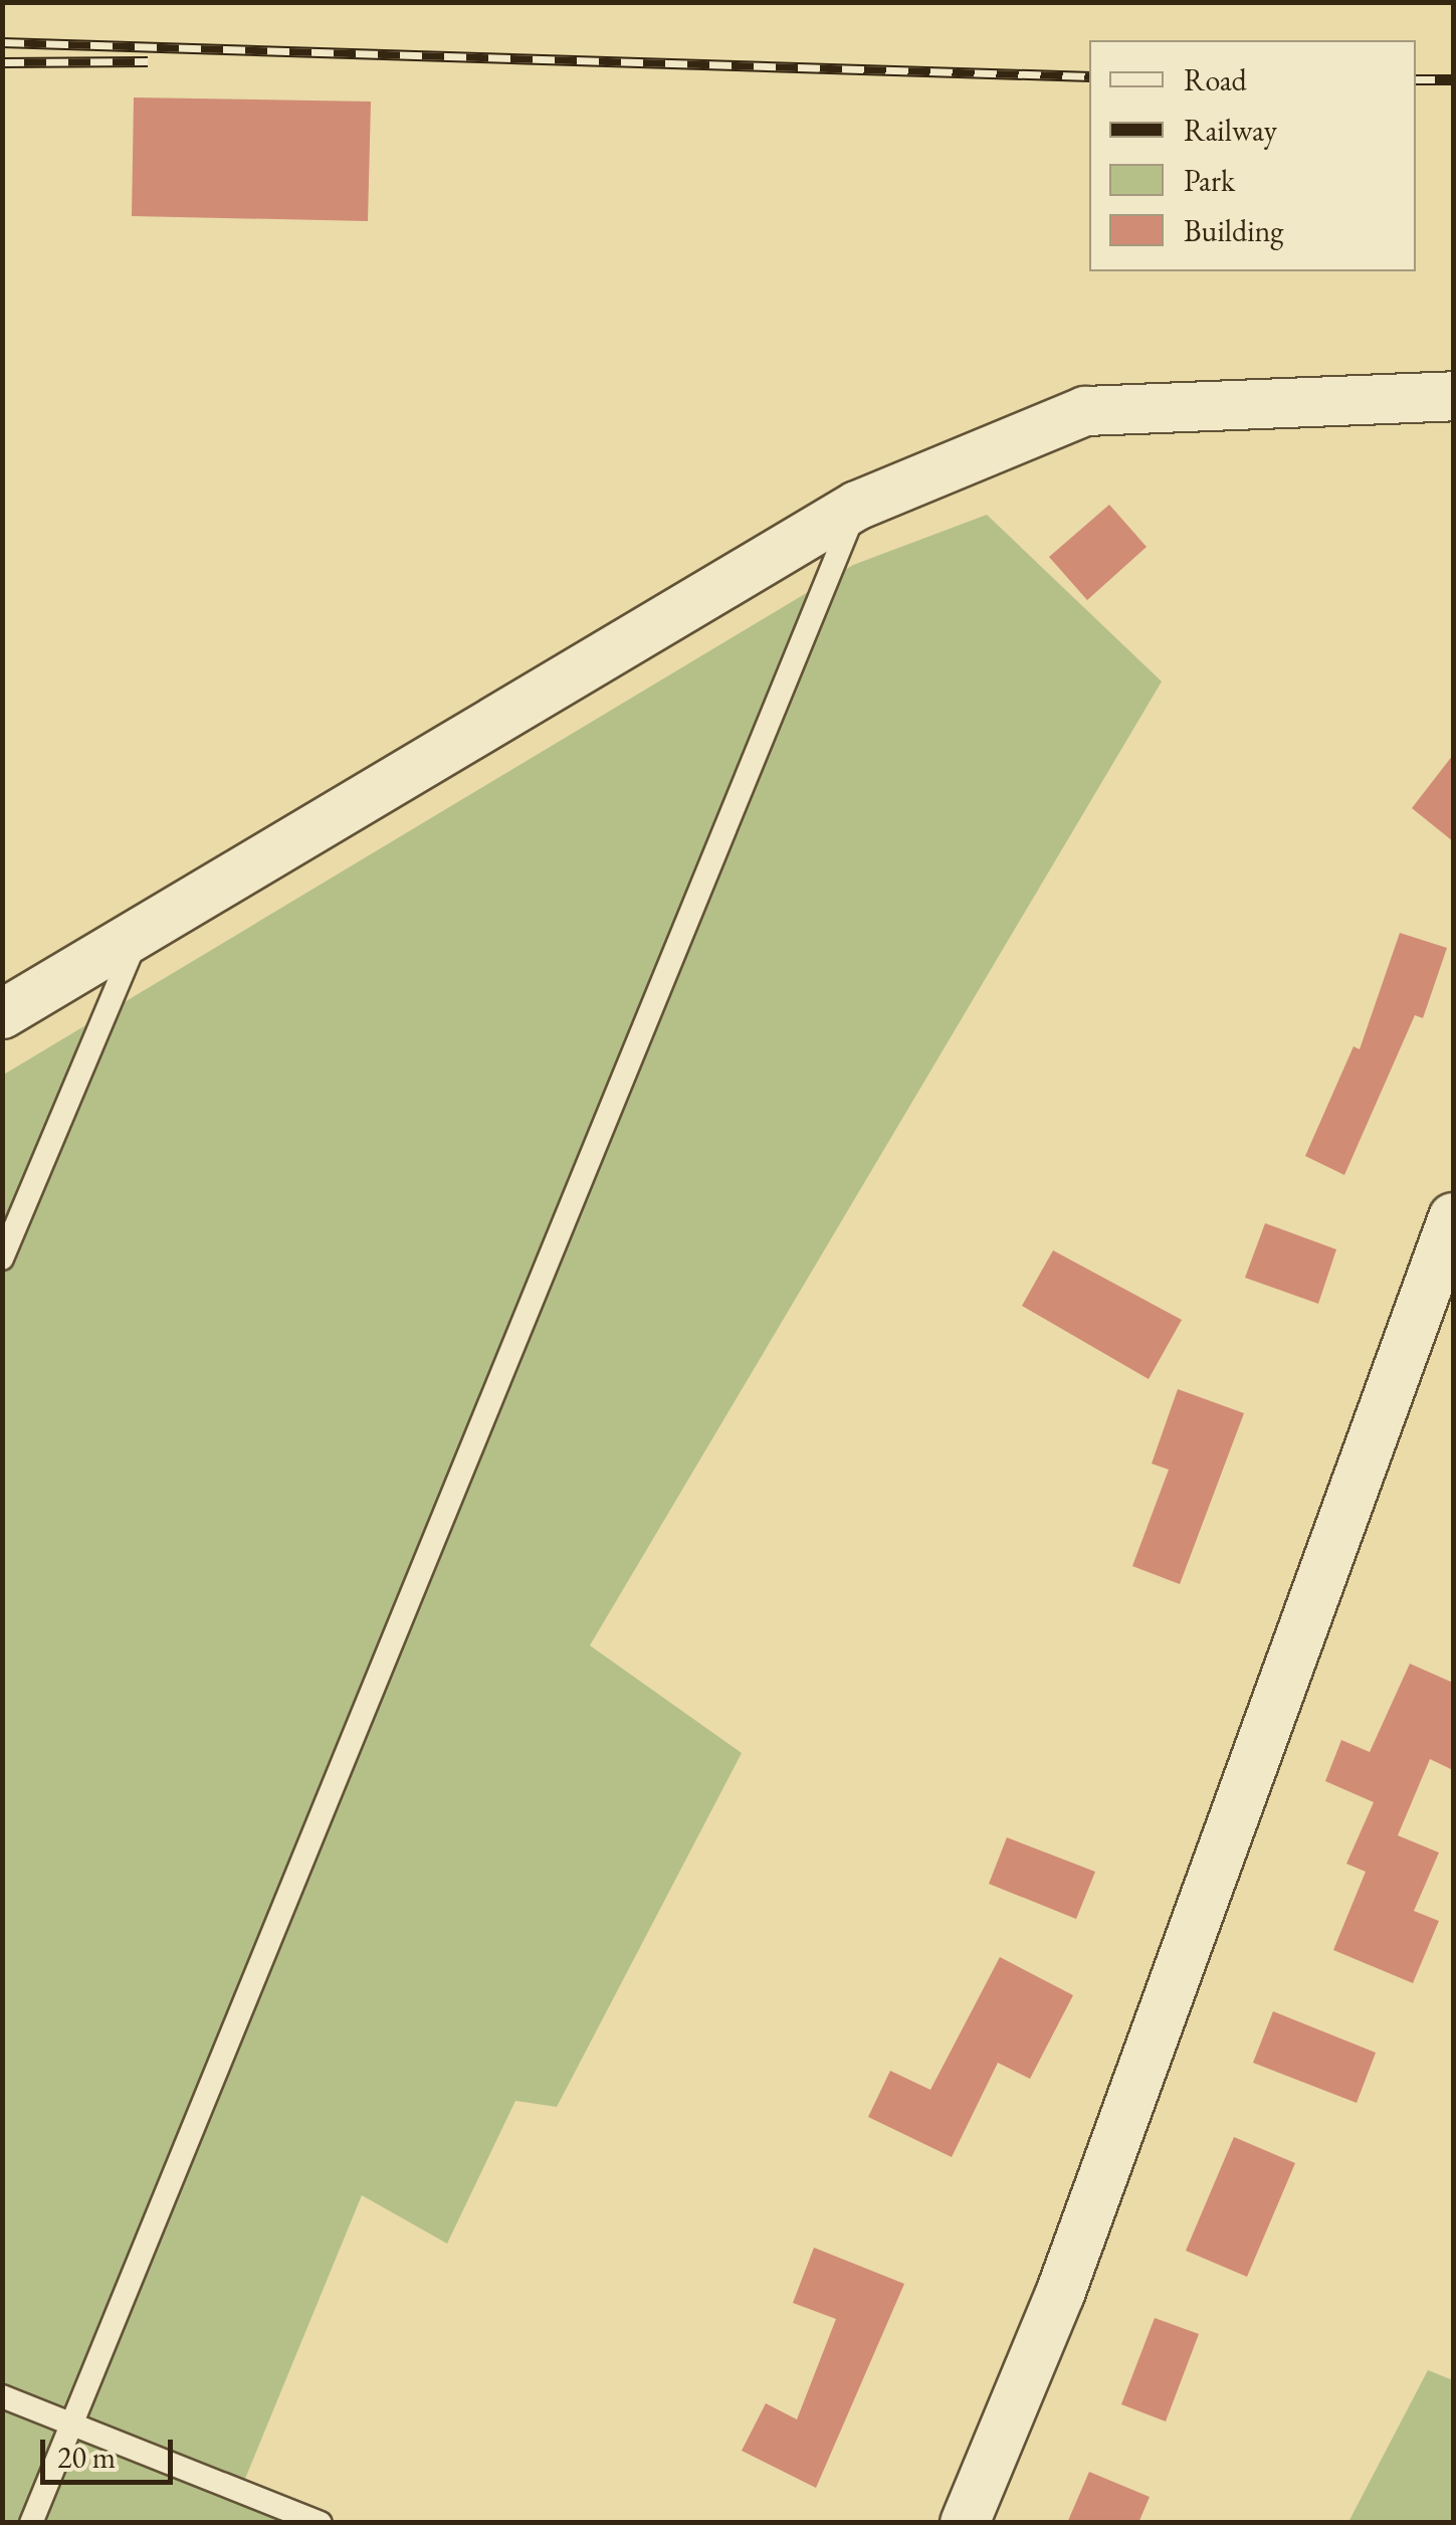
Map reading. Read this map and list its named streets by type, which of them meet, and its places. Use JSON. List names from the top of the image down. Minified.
{"legend":["Road","Railway","Park","Building"],"scale_bar":"20 m"}
